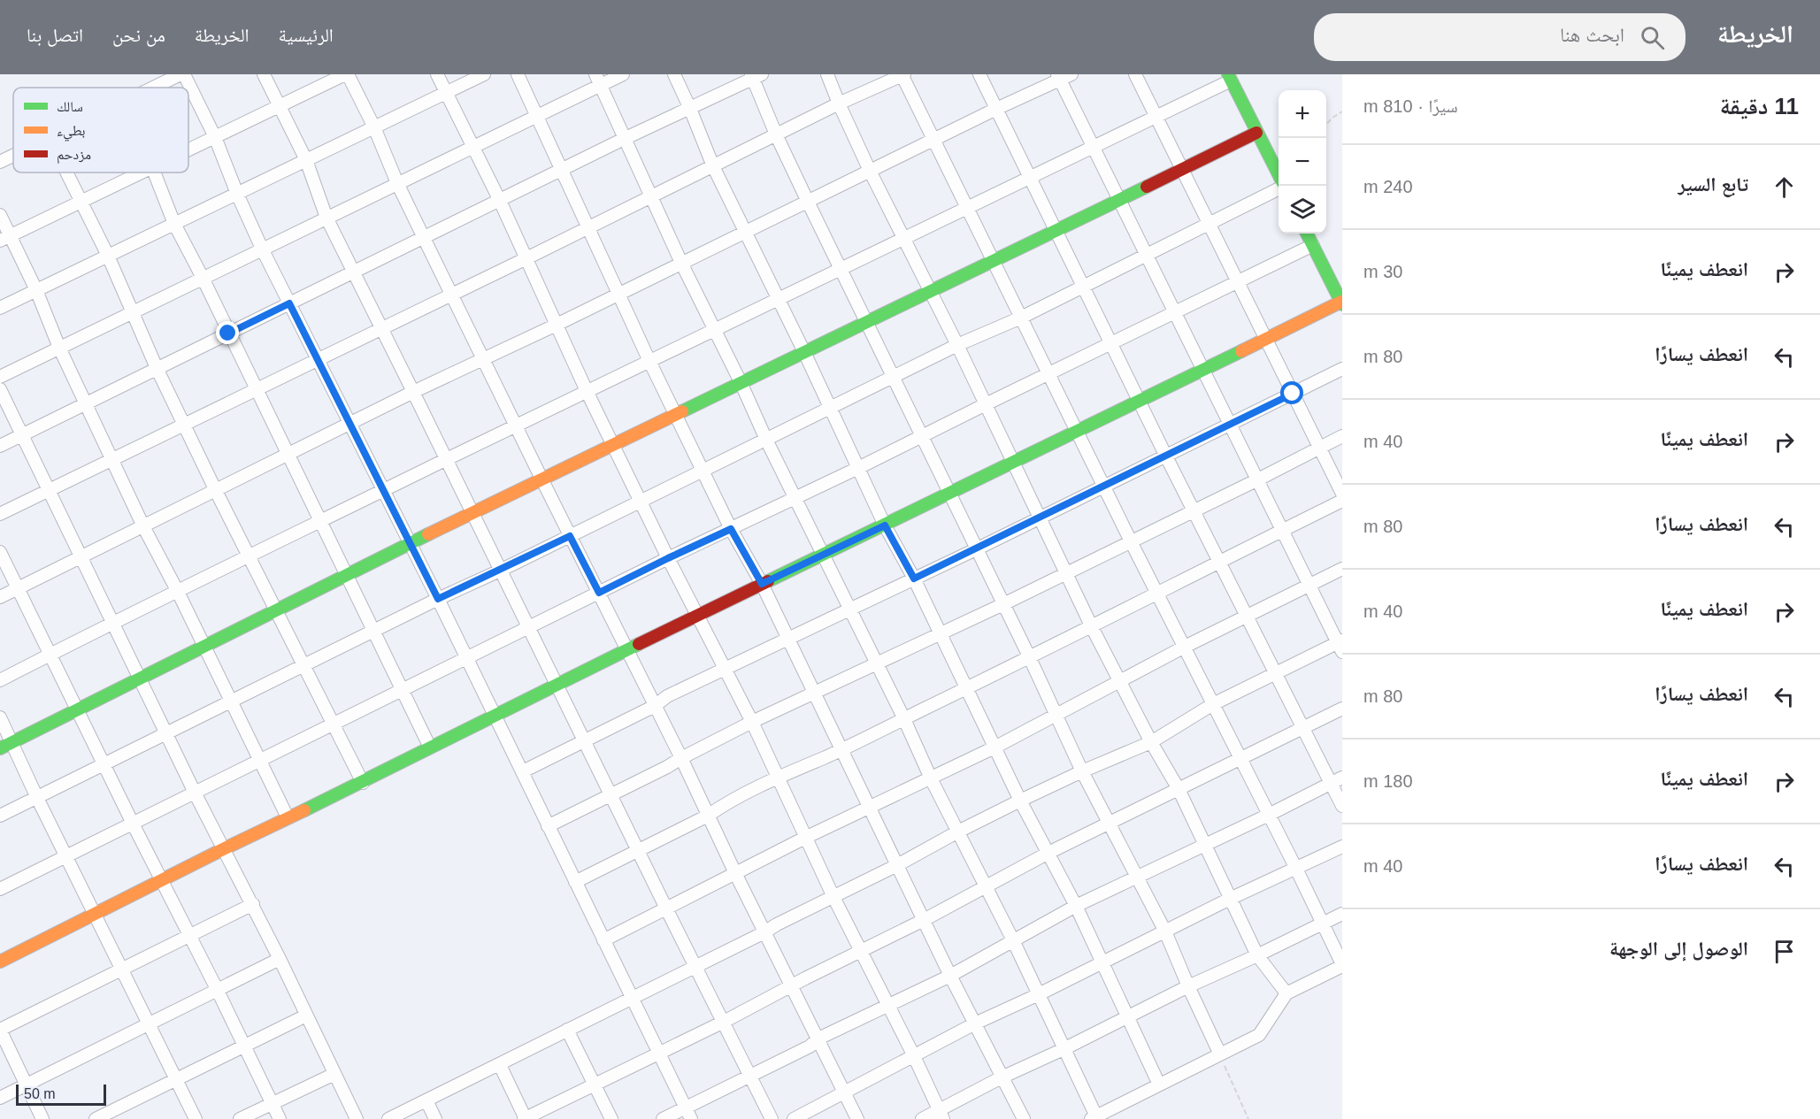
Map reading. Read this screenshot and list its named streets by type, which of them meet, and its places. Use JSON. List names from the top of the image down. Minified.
{"legend":["سالك","بطيء","مزدحم"],"scale_bar":"50 m","page":{"header":"الخريطة","search":"ابحث هنا","nav":["الرئيسية","الخريطة","من نحن","اتصل بنا"],"heading":["11 دقيقة","سيرًا · 810 m"],"map_buttons":["+","−"],"list":[["تابع السير","240 m"],["انعطف يمينًا","30 m"],["انعطف يسارًا","80 m"],["انعطف يمينًا","40 m"],["انعطف يسارًا","80 m"],["انعطف يمينًا","40 m"],["انعطف يسارًا","80 m"],["انعطف يمينًا","180 m"],["انعطف يسارًا","40 m"],"الوصول إلى الوجهة"],"scale":"50 m"}}
